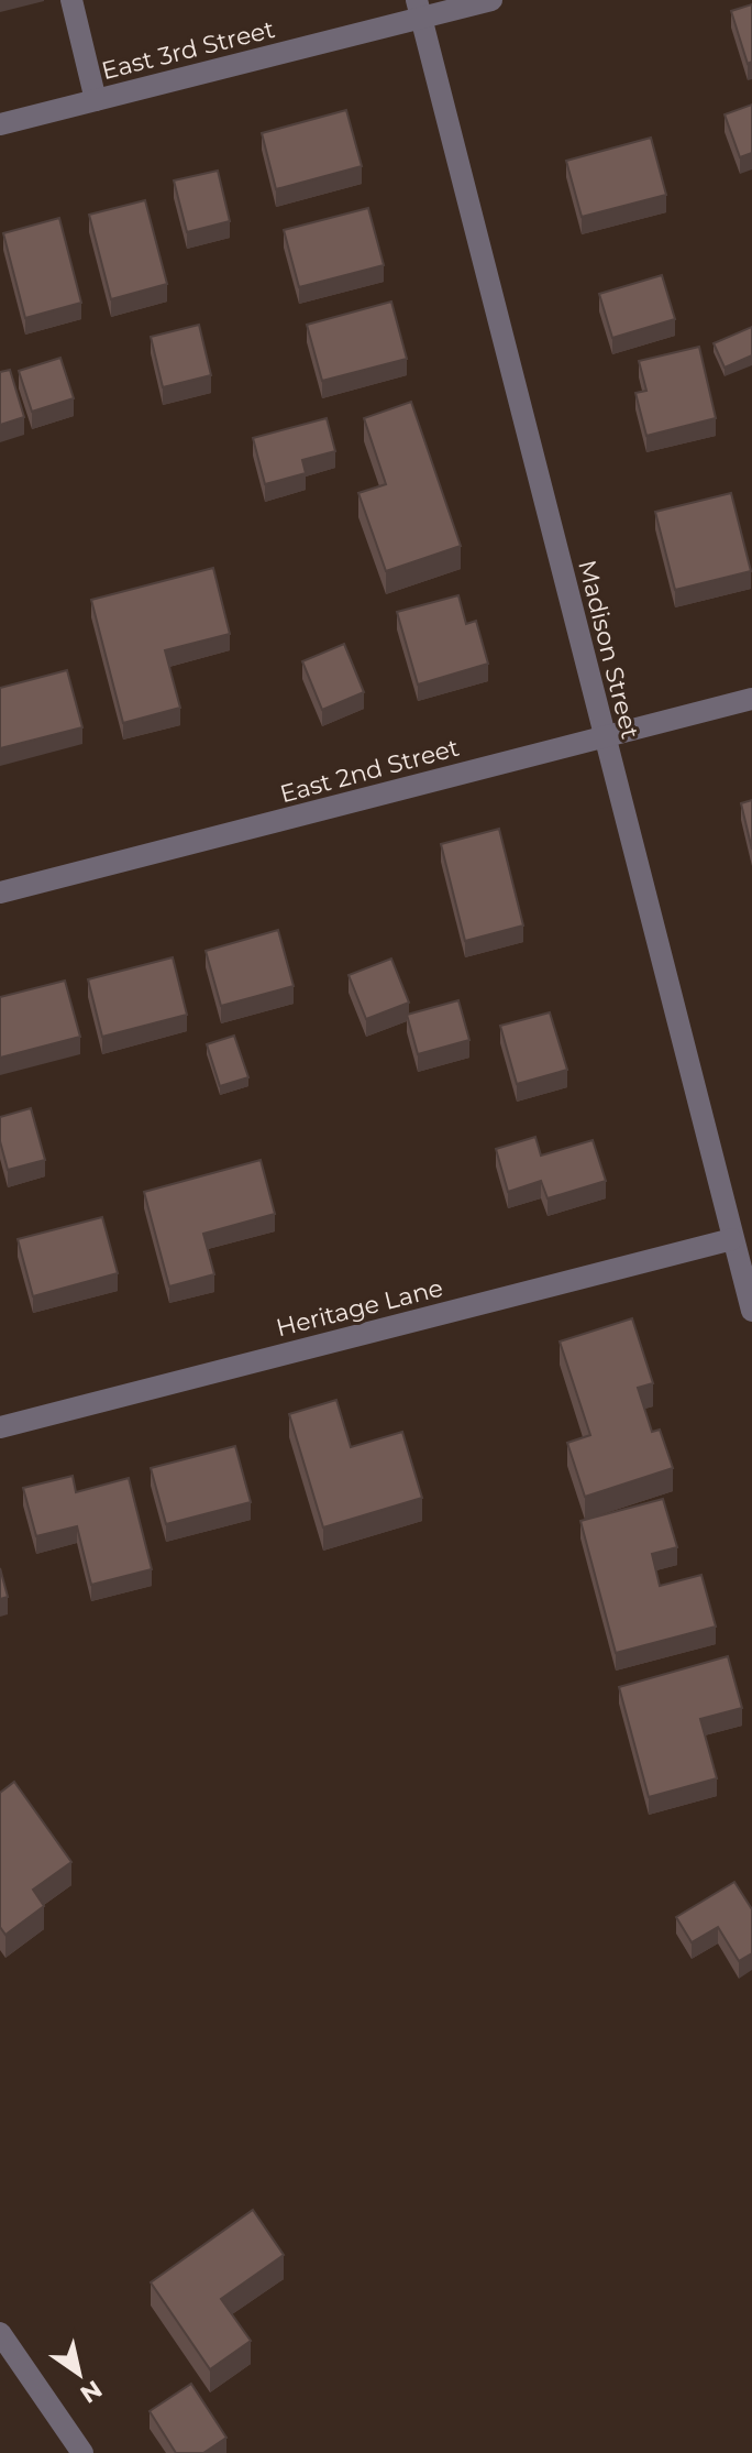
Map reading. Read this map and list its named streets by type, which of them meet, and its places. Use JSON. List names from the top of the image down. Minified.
{"streets":{"street":["East 3rd Street","Madison Street","East 2nd Street","Heritage Lane"]},"crossings":[["East 3rd Street","Madison Street"],["Madison Street","East 2nd Street"],["Madison Street","Heritage Lane"]],"north":"bottom right"}
